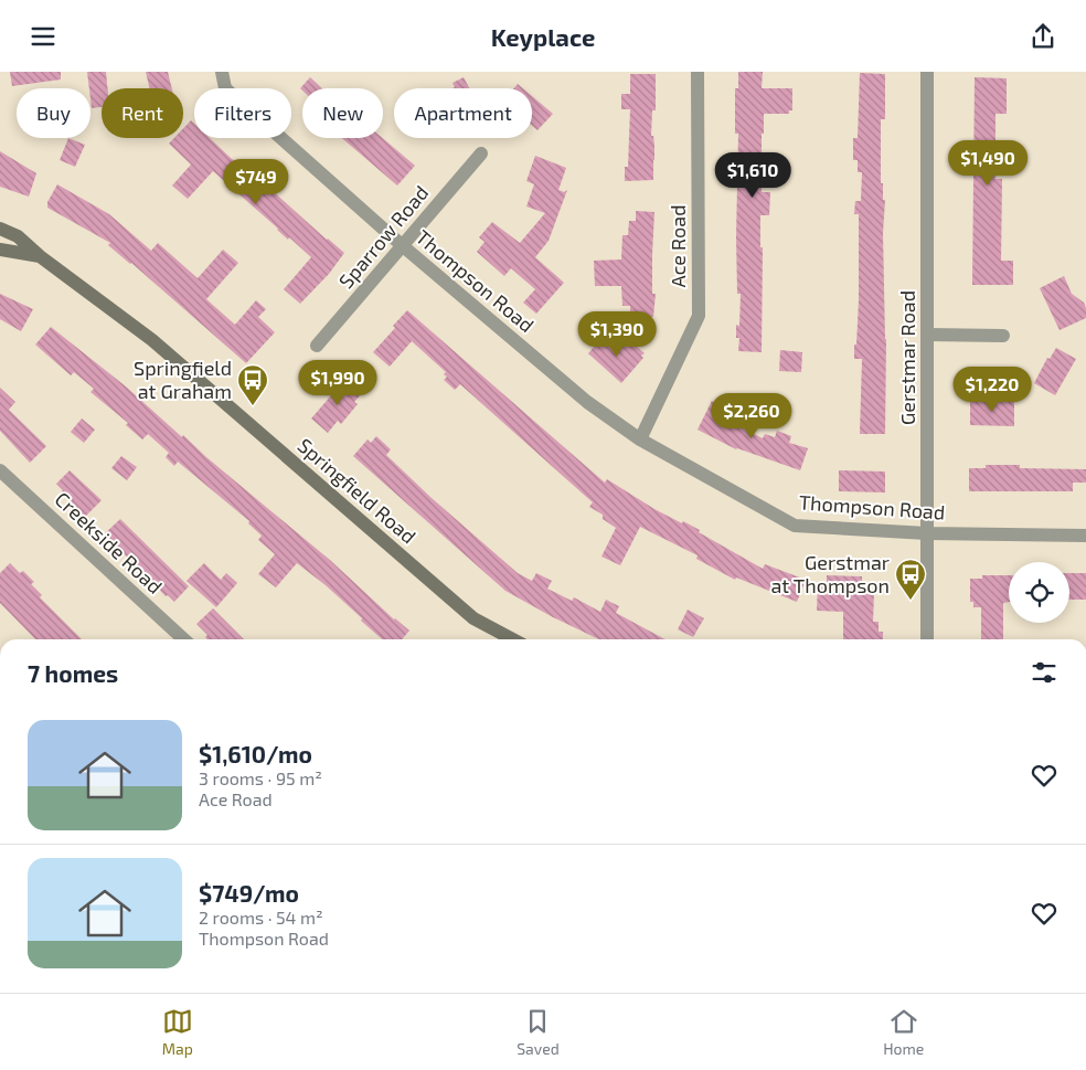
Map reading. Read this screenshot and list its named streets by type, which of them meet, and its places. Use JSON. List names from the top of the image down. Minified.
{"streets":{"main road":["Springfield Road"],"street":["Sparrow Road","Ace Road","Thompson Road","Gerstmar Road","Creekside Road"]},"crossings":[["Sparrow Road","Thompson Road"],["Ace Road","Thompson Road"],["Thompson Road","Gerstmar Road"]],"places":{"bus stop":["Springfield at Graham","Gerstmar at Thompson"]},"page":{"header":"Keyplace","chip":["Buy","Rent","Filters","New","Apartment"],"price":["$1,490","$1,610","$749","$1,390","$1,990","$1,220","$2,260"],"heading":"7 homes","list":[{"name":"$1,610/mo","note":"3 rooms · 95 m² · Ace Road"},{"name":"$749/mo","note":"2 rooms · 54 m² · Thompson Road"}],"tabs":["Map","Saved","Home"]}}
